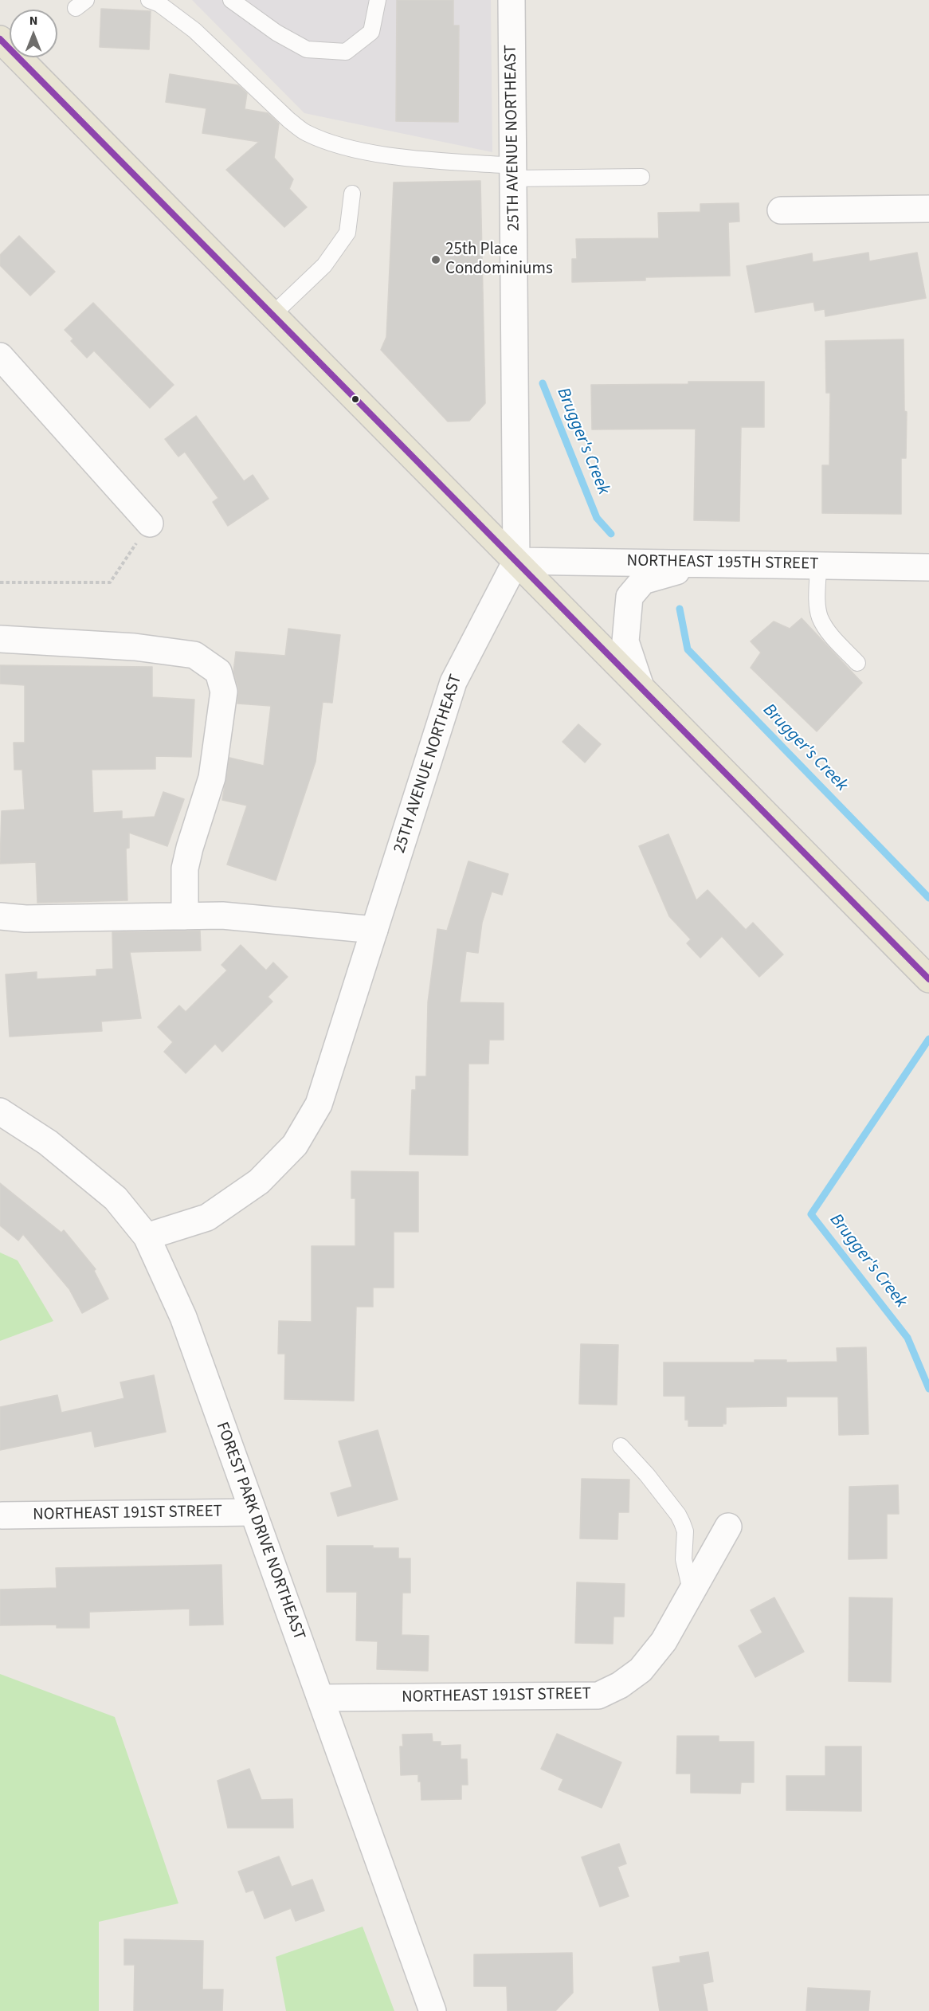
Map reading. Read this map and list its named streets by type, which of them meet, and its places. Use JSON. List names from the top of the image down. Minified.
{"streets":{"street":["25TH AVENUE NORTHEAST","NORTHEAST 195TH STREET","NORTHEAST 191ST STREET","FOREST PARK DRIVE NORTHEAST"]},"crossings":[["25TH AVENUE NORTHEAST","NORTHEAST 195TH STREET"],["25TH AVENUE NORTHEAST","FOREST PARK DRIVE NORTHEAST"],["NORTHEAST 191ST STREET","FOREST PARK DRIVE NORTHEAST"]],"water":["Brugger's Creek"],"places":["25th Place Condominiums"],"north":"top"}
